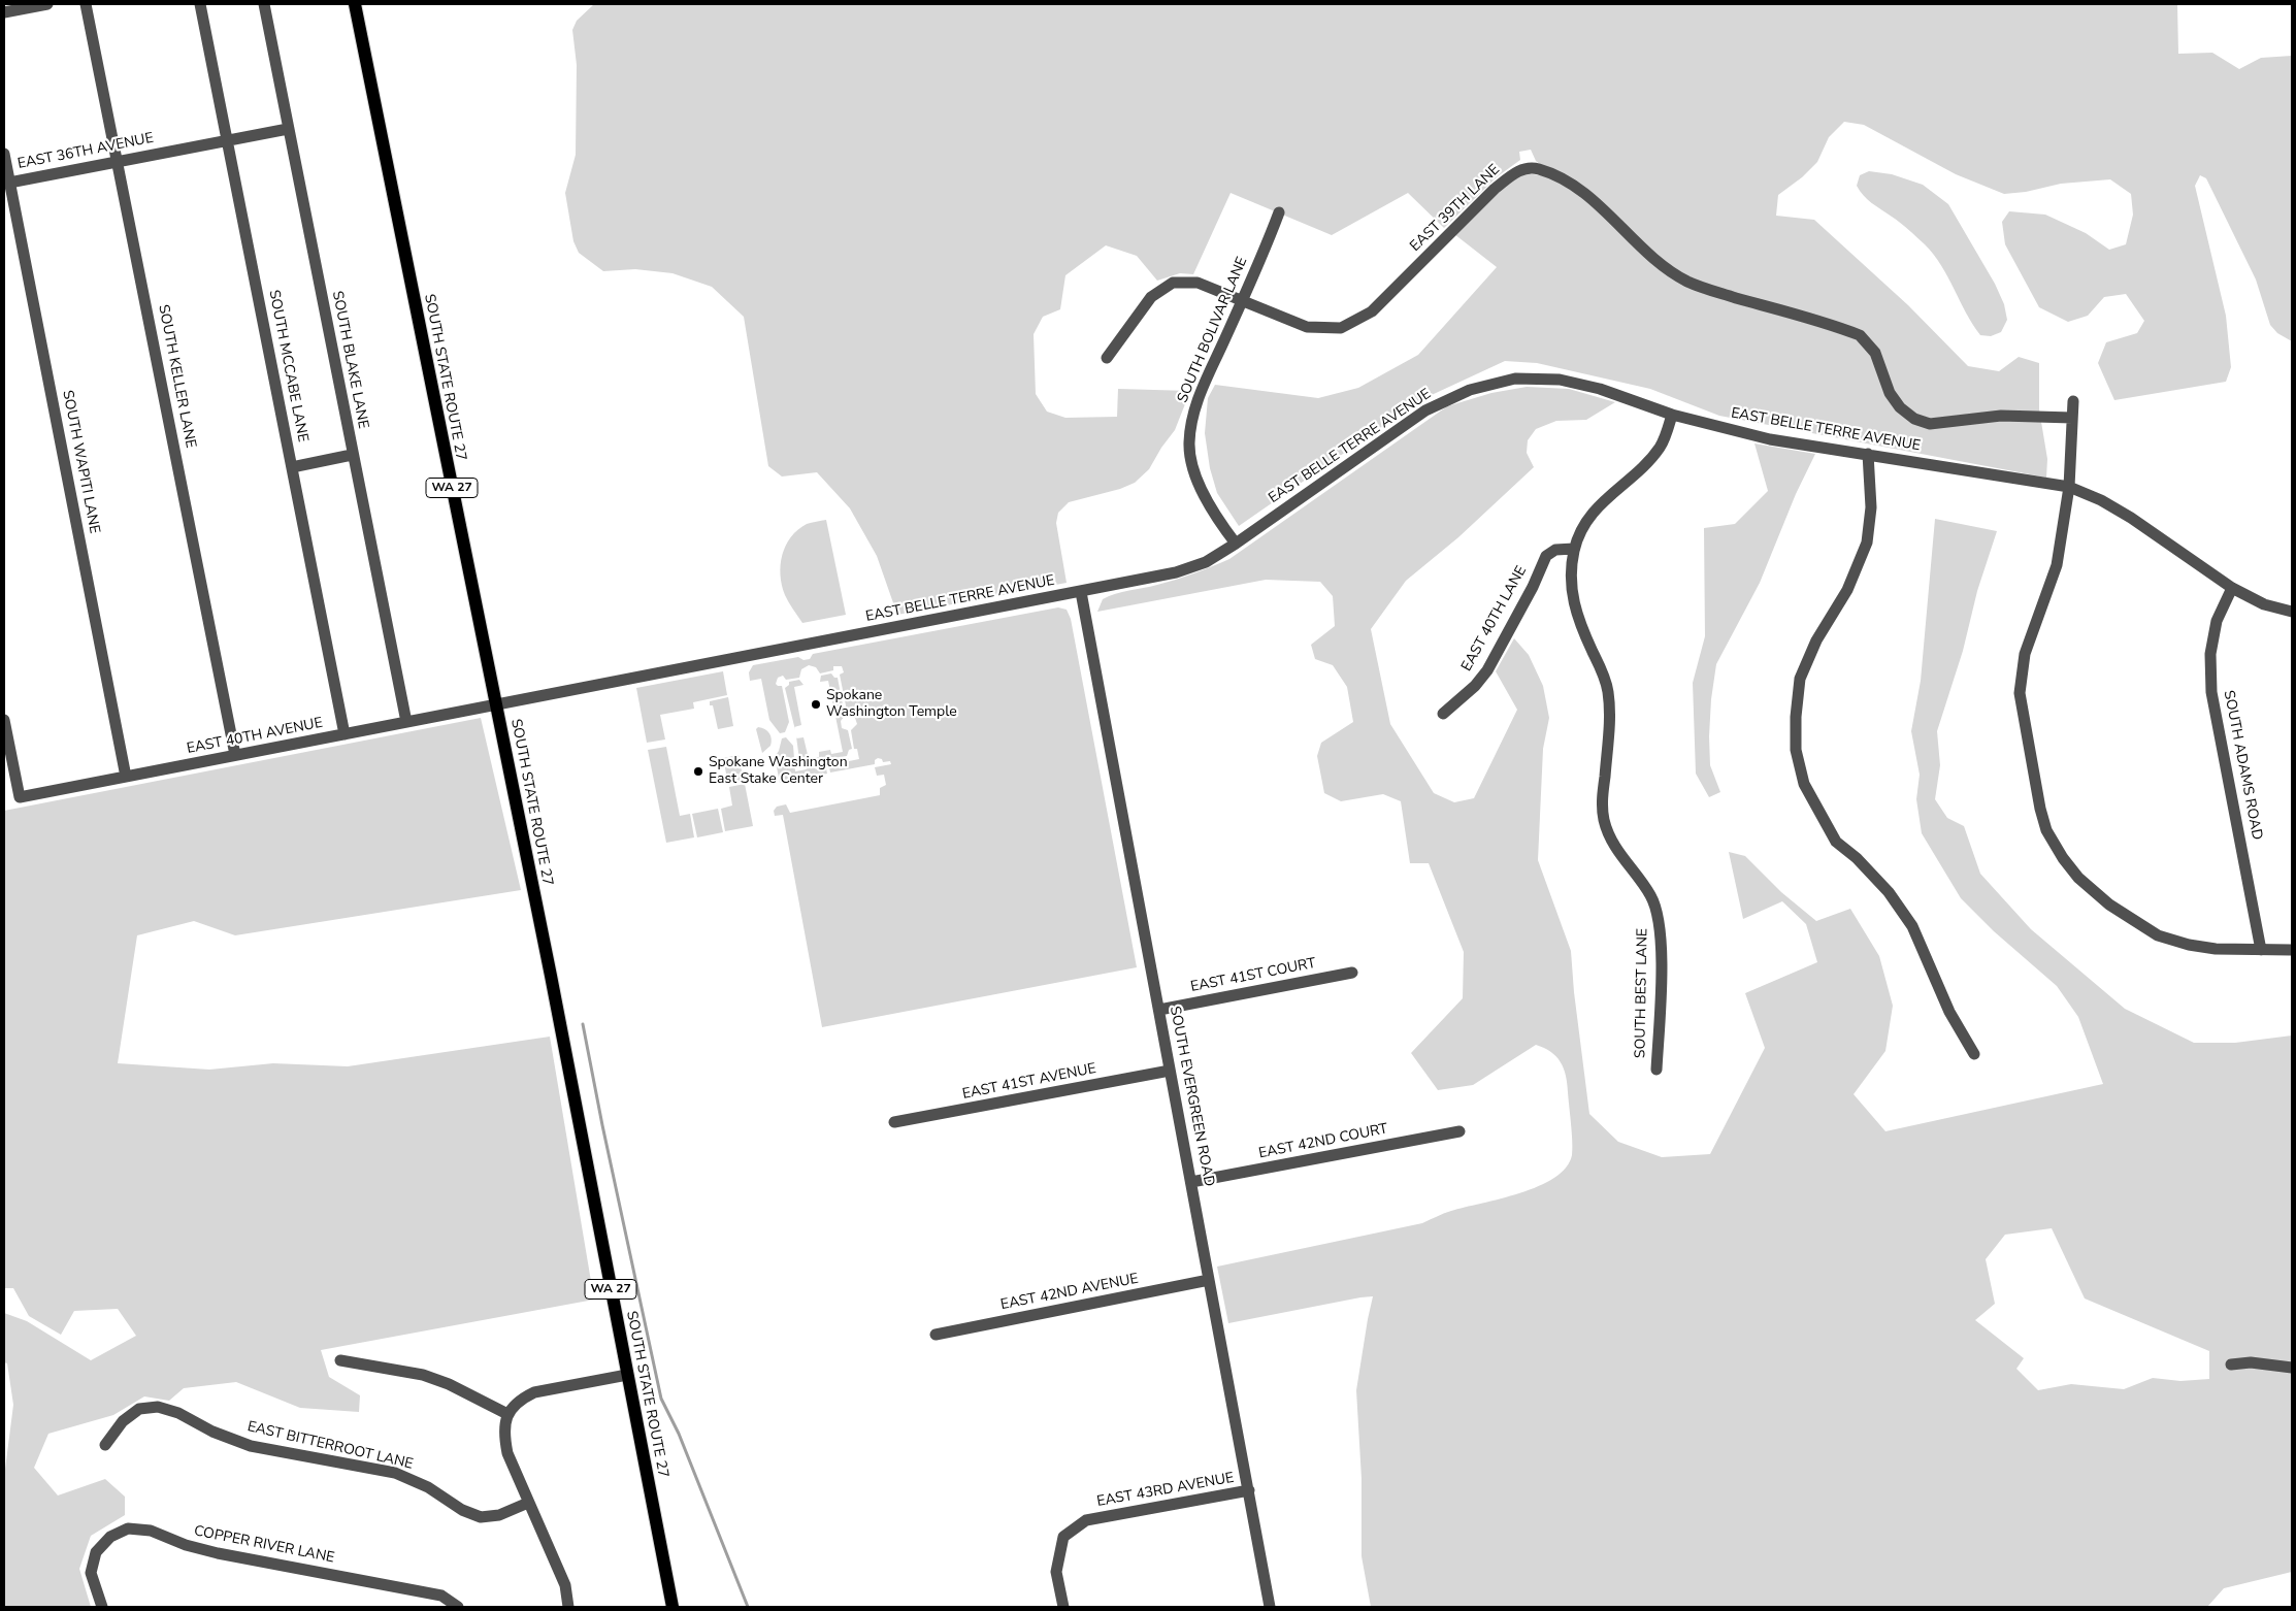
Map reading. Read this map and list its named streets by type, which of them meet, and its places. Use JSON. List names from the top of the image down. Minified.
{"streets":{"main road":["SOUTH STATE ROUTE 27","WA 27"],"street":["EAST 36TH AVENUE","EAST 39TH LANE","SOUTH BOLIVAR LANE","SOUTH BLAKE LANE","SOUTH MCCABE LANE","SOUTH KELLER LANE","EAST BELLE TERRE AVENUE","SOUTH WAPITI LANE","EAST 40TH LANE","EAST 40TH AVENUE","SOUTH ADAMS ROAD","EAST 41ST COURT","SOUTH BEST LANE","EAST 41ST AVENUE","SOUTH EVERGREEN ROAD","EAST 42ND COURT","EAST 42ND AVENUE","EAST BITTERROOT LANE","EAST 43RD AVENUE","COPPER RIVER LANE"]},"crossings":[["EAST 36TH AVENUE","SOUTH BLAKE LANE"],["EAST 36TH AVENUE","SOUTH MCCABE LANE"],["EAST 36TH AVENUE","SOUTH KELLER LANE"],["EAST 36TH AVENUE","SOUTH WAPITI LANE"],["EAST 39TH LANE","SOUTH BOLIVAR LANE"],["SOUTH BOLIVAR LANE","EAST BELLE TERRE AVENUE"],["SOUTH BLAKE LANE","EAST 40TH AVENUE"],["SOUTH MCCABE LANE","EAST 40TH AVENUE"],["SOUTH KELLER LANE","EAST 40TH AVENUE"],["SOUTH STATE ROUTE 27","EAST BELLE TERRE AVENUE"],["SOUTH STATE ROUTE 27","EAST 40TH AVENUE"],["EAST BELLE TERRE AVENUE","EAST 40TH AVENUE"],["EAST BELLE TERRE AVENUE","SOUTH ADAMS ROAD"],["EAST BELLE TERRE AVENUE","SOUTH EVERGREEN ROAD"],["SOUTH WAPITI LANE","EAST 40TH AVENUE"],["EAST 40TH LANE","SOUTH BEST LANE"],["EAST 41ST COURT","SOUTH EVERGREEN ROAD"],["EAST 41ST AVENUE","SOUTH EVERGREEN ROAD"],["SOUTH EVERGREEN ROAD","EAST 42ND COURT"],["SOUTH EVERGREEN ROAD","EAST 42ND AVENUE"],["SOUTH EVERGREEN ROAD","EAST 43RD AVENUE"]],"places":["Spokane Washington Temple","Spokane Washington East Stake Center"]}
